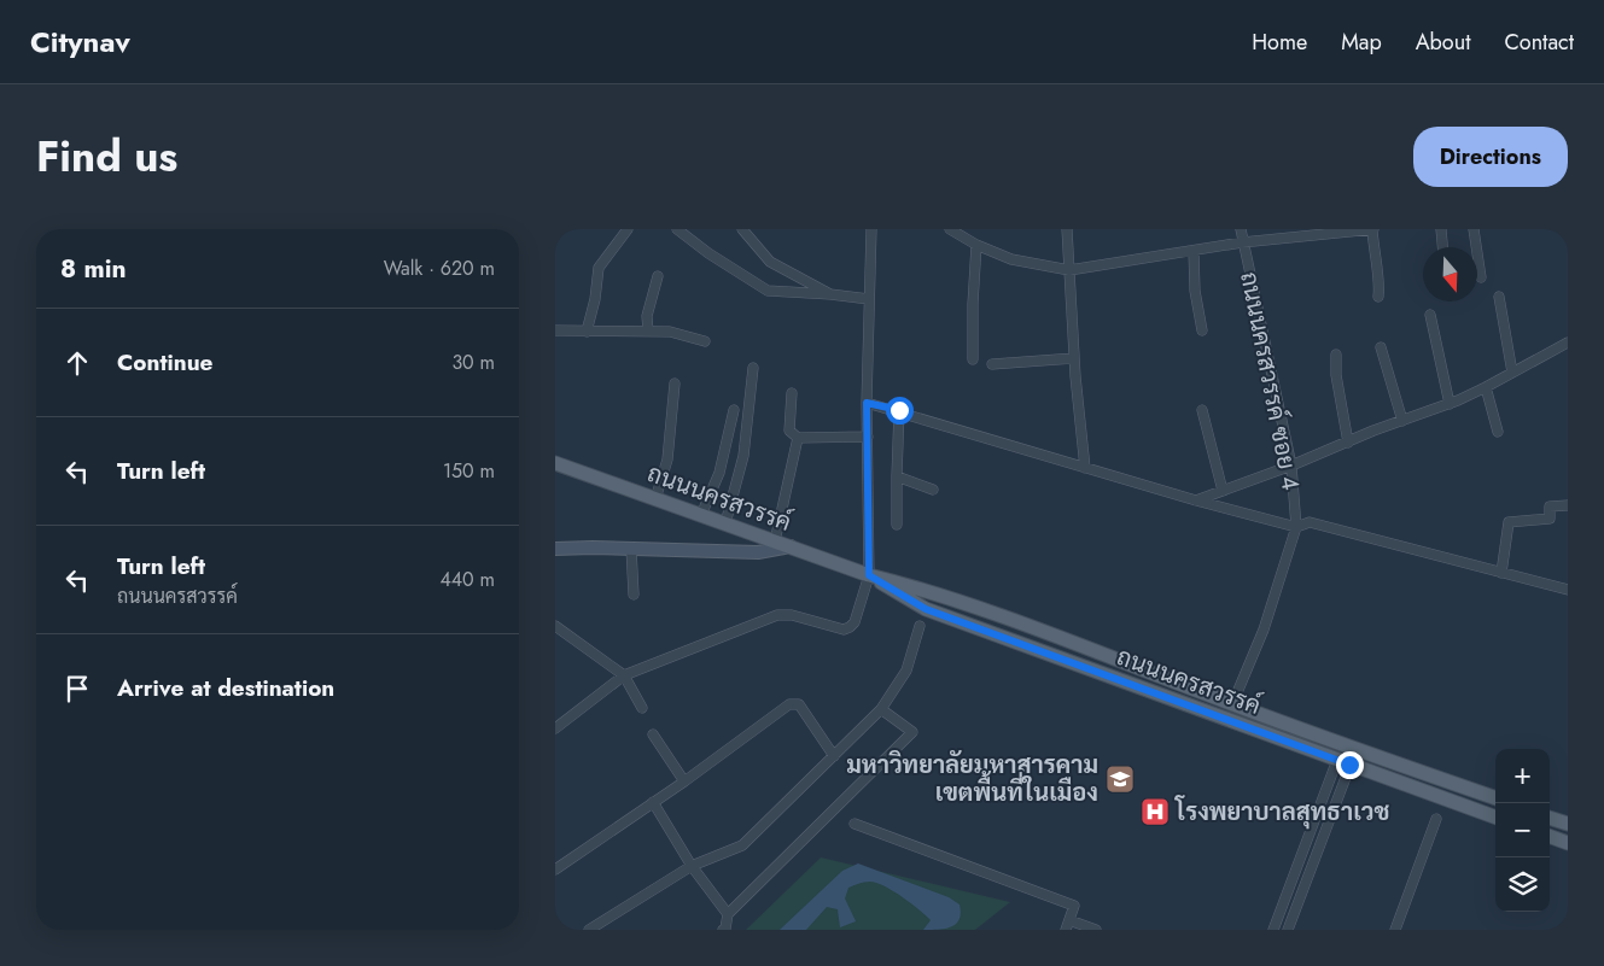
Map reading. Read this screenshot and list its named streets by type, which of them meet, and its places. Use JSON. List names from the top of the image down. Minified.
{"streets":{"main road":["ถนนนครสวรรค์"],"street":["ถนนนครสวรรค์ ซอย 4"]},"crossings":[["ถนนนครสวรรค์ ซอย 4","ถนนนครสวรรค์"]],"places":{"school or university":["มหาวิทยาลัยมหาสารคาม เขตพื้นที่ในเมือง"],"hospital":["โรงพยาบาลสุทธาเวช"]},"north":"bottom","page":{"header":"Citynav","nav":["Home","Map","About","Contact"],"title":"Find us","buttons":"Directions","heading":["8 min","Walk · 620 m"],"list":[["Continue","30 m"],["Turn left","150 m"],["Turn left","ถนนนครสวรรค์","440 m"],"Arrive at destination"],"map_buttons":["+","−"]}}
